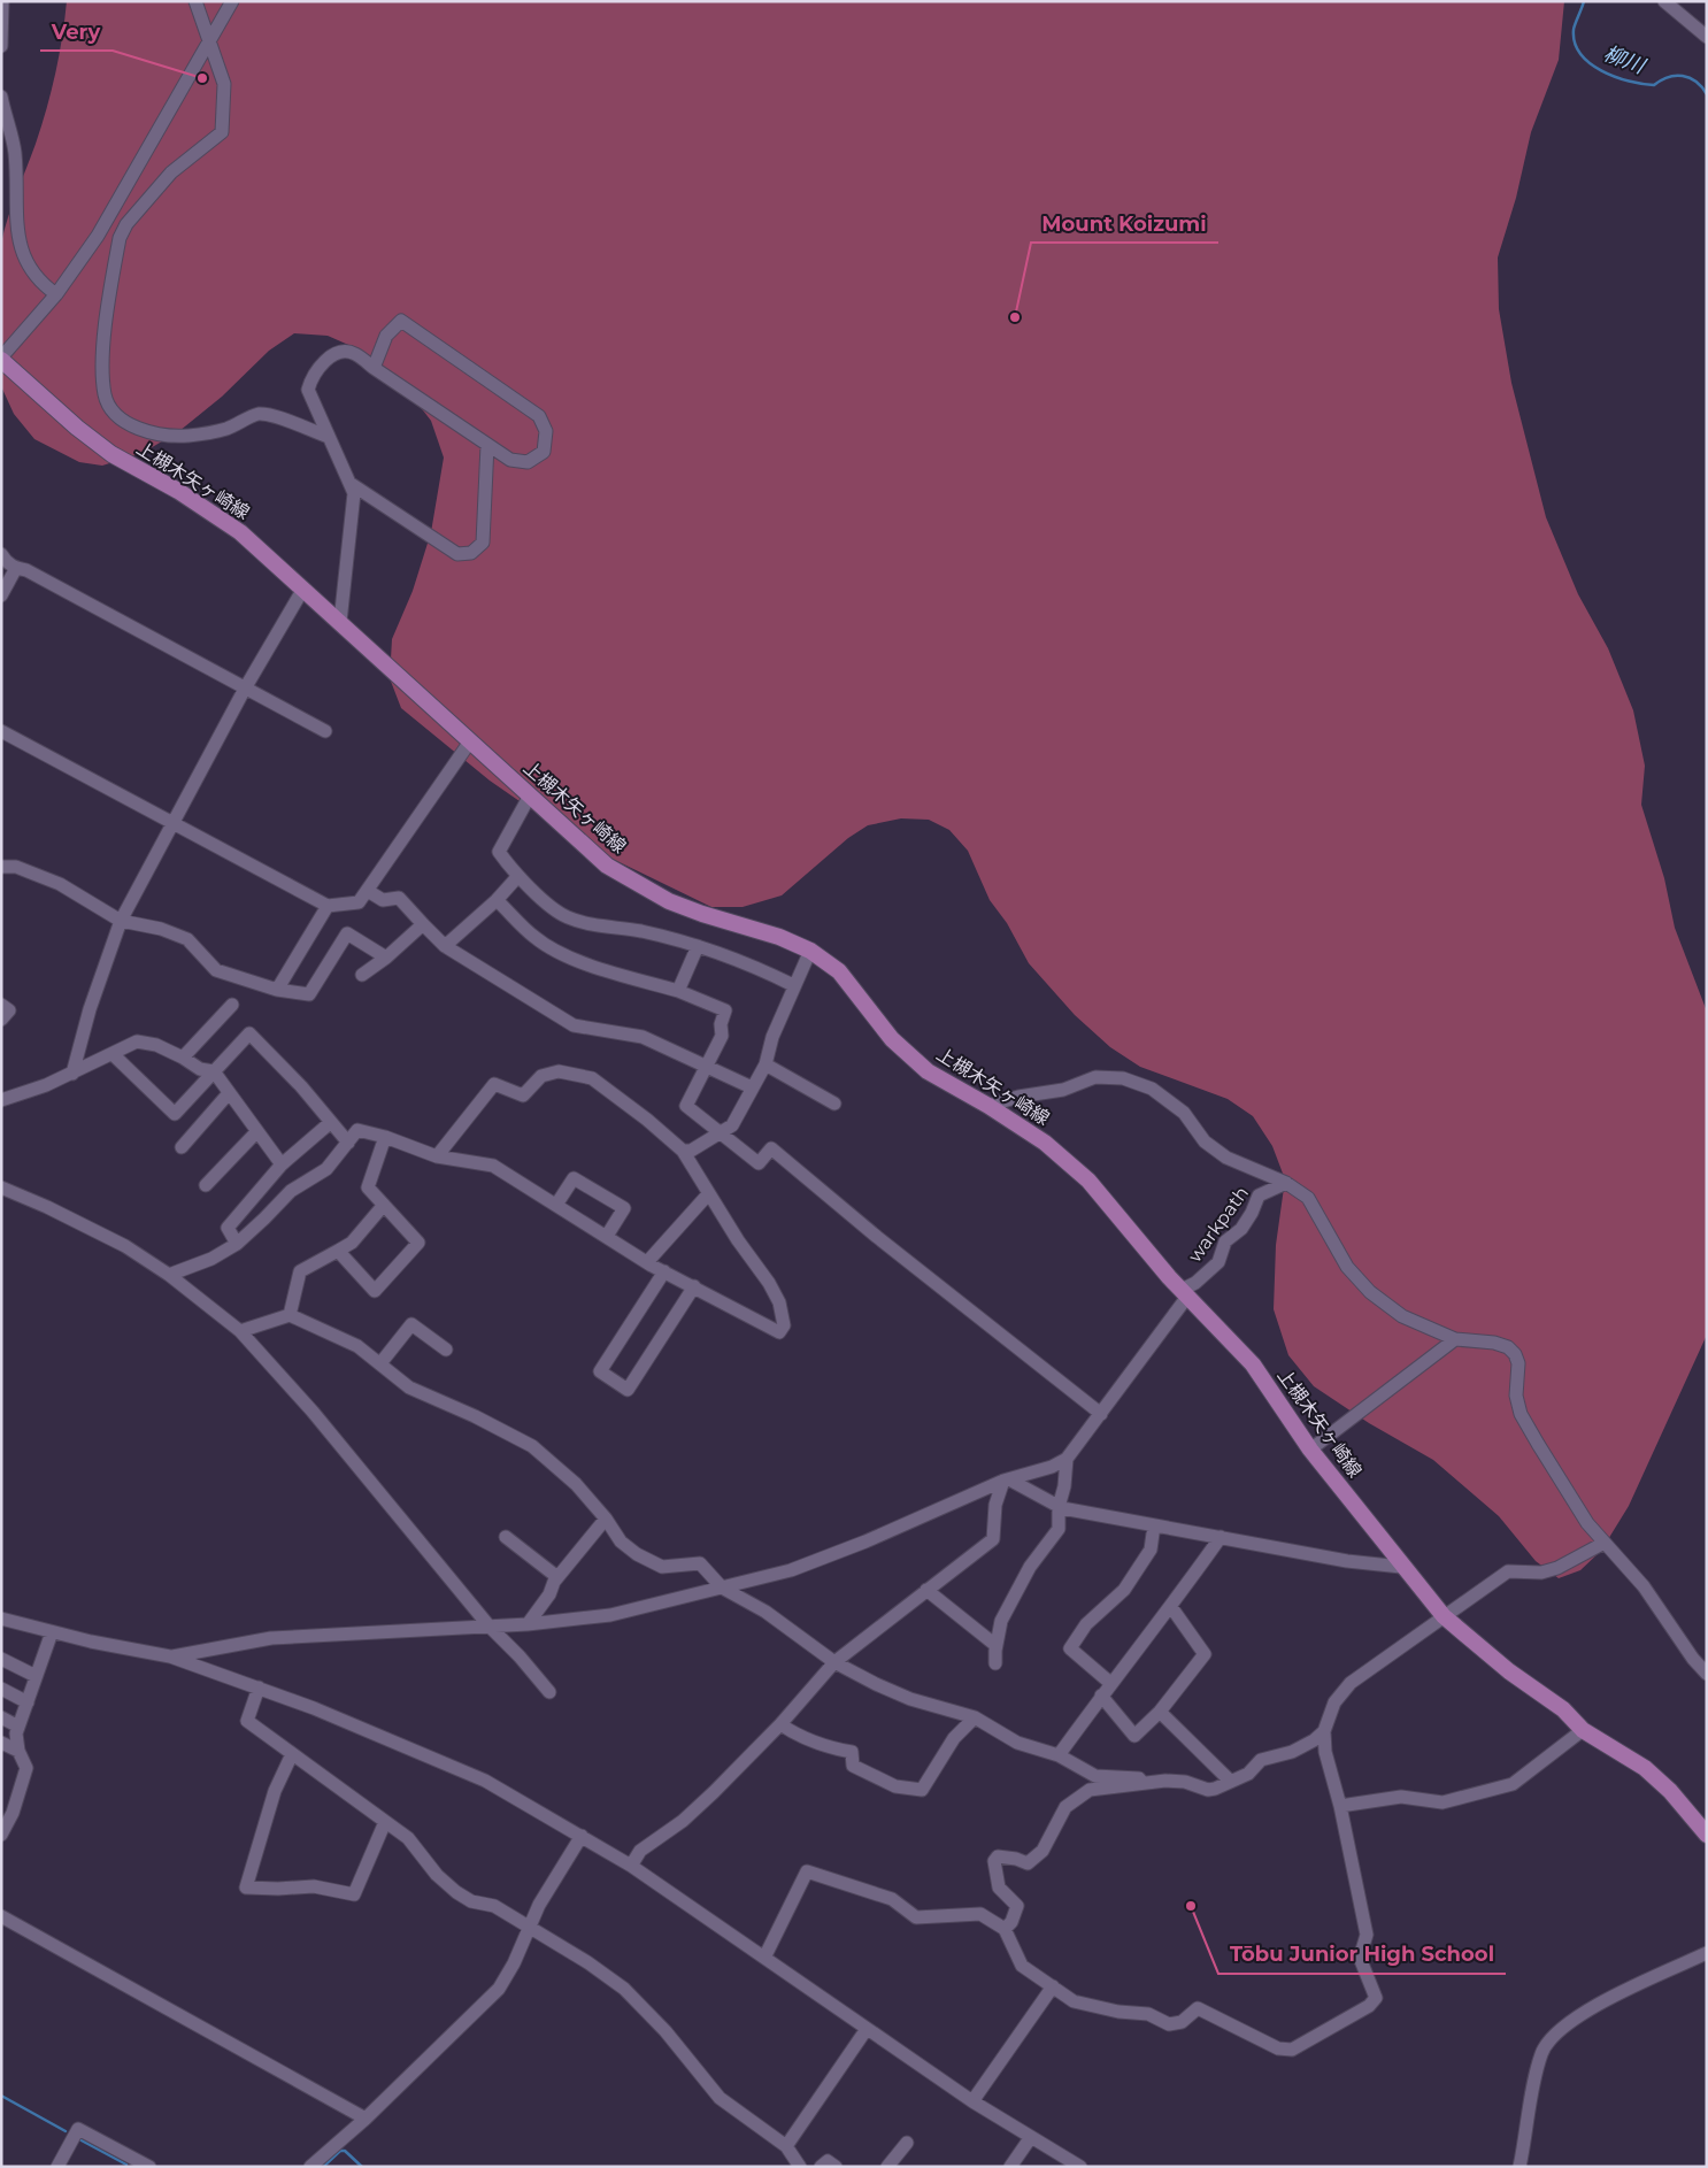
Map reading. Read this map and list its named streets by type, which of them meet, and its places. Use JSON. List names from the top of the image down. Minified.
{"streets":{"main road":["上槻木矢ヶ崎線"],"street":["warkpath"]},"crossings":[["上槻木矢ヶ崎線","warkpath"]],"water":["柳川"],"places":["Very","Mount Koizumi","Tōbu Junior High School"]}
